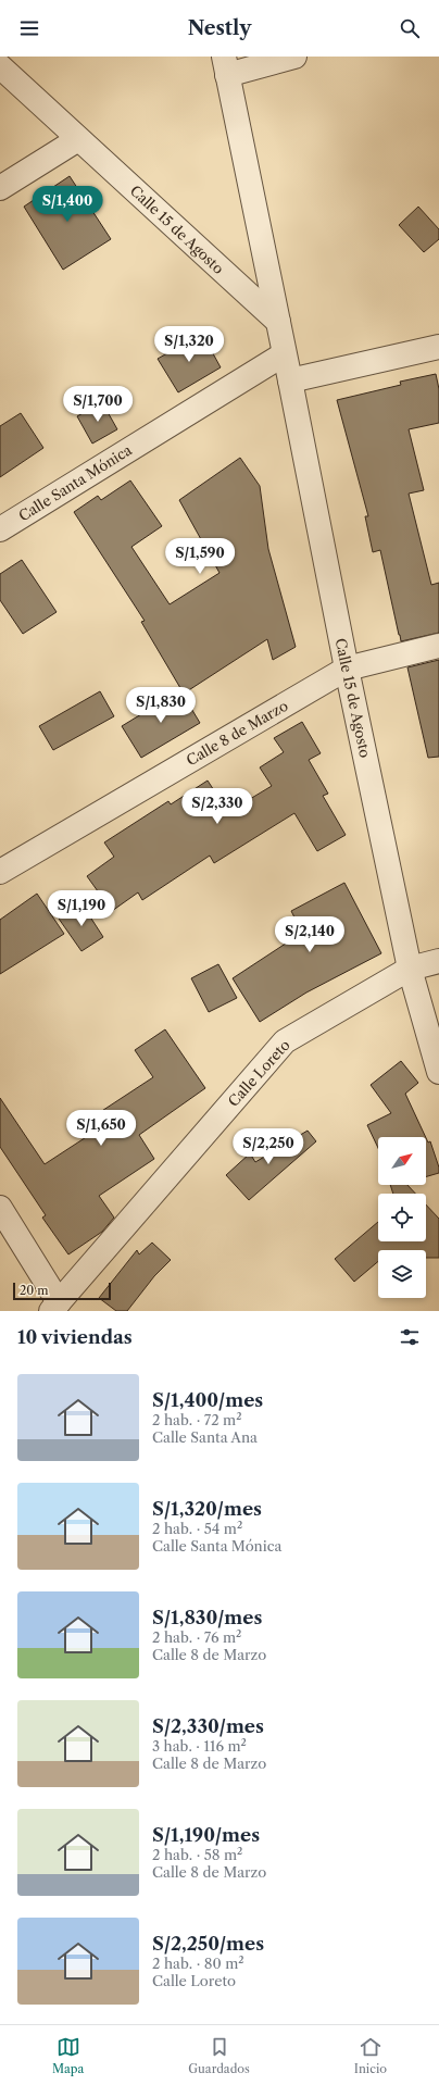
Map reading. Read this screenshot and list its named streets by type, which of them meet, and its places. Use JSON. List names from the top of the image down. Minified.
{"streets":{"street":["Calle 15 de Agosto","Calle Santa Mónica","Calle 8 de Marzo","Calle Loreto"]},"crossings":[["Calle 15 de Agosto","Calle Santa Mónica"],["Calle 15 de Agosto","Calle 8 de Marzo"],["Calle 15 de Agosto","Calle Loreto"]],"scale_bar":"20 m","north":"top right","page":{"header":"Nestly","price":["S/1,400","S/1,320","S/1,700","S/1,590","S/1,830","S/2,330","S/1,190","S/2,140","S/1,650","S/2,250"],"scale":"20 m","heading":"10 viviendas","list":[{"name":"S/1,400/mes","note":"2 hab. · 72 m² · Calle Santa Ana"},{"name":"S/1,320/mes","note":"2 hab. · 54 m² · Calle Santa Mónica"},{"name":"S/1,830/mes","note":"2 hab. · 76 m² · Calle 8 de Marzo"},{"name":"S/2,330/mes","note":"3 hab. · 116 m² · Calle 8 de Marzo"},{"name":"S/1,190/mes","note":"2 hab. · 58 m² · Calle 8 de Marzo"},{"name":"S/2,250/mes","note":"2 hab. · 80 m² · Calle Loreto"}],"tabs":["Mapa","Guardados","Inicio"]}}
